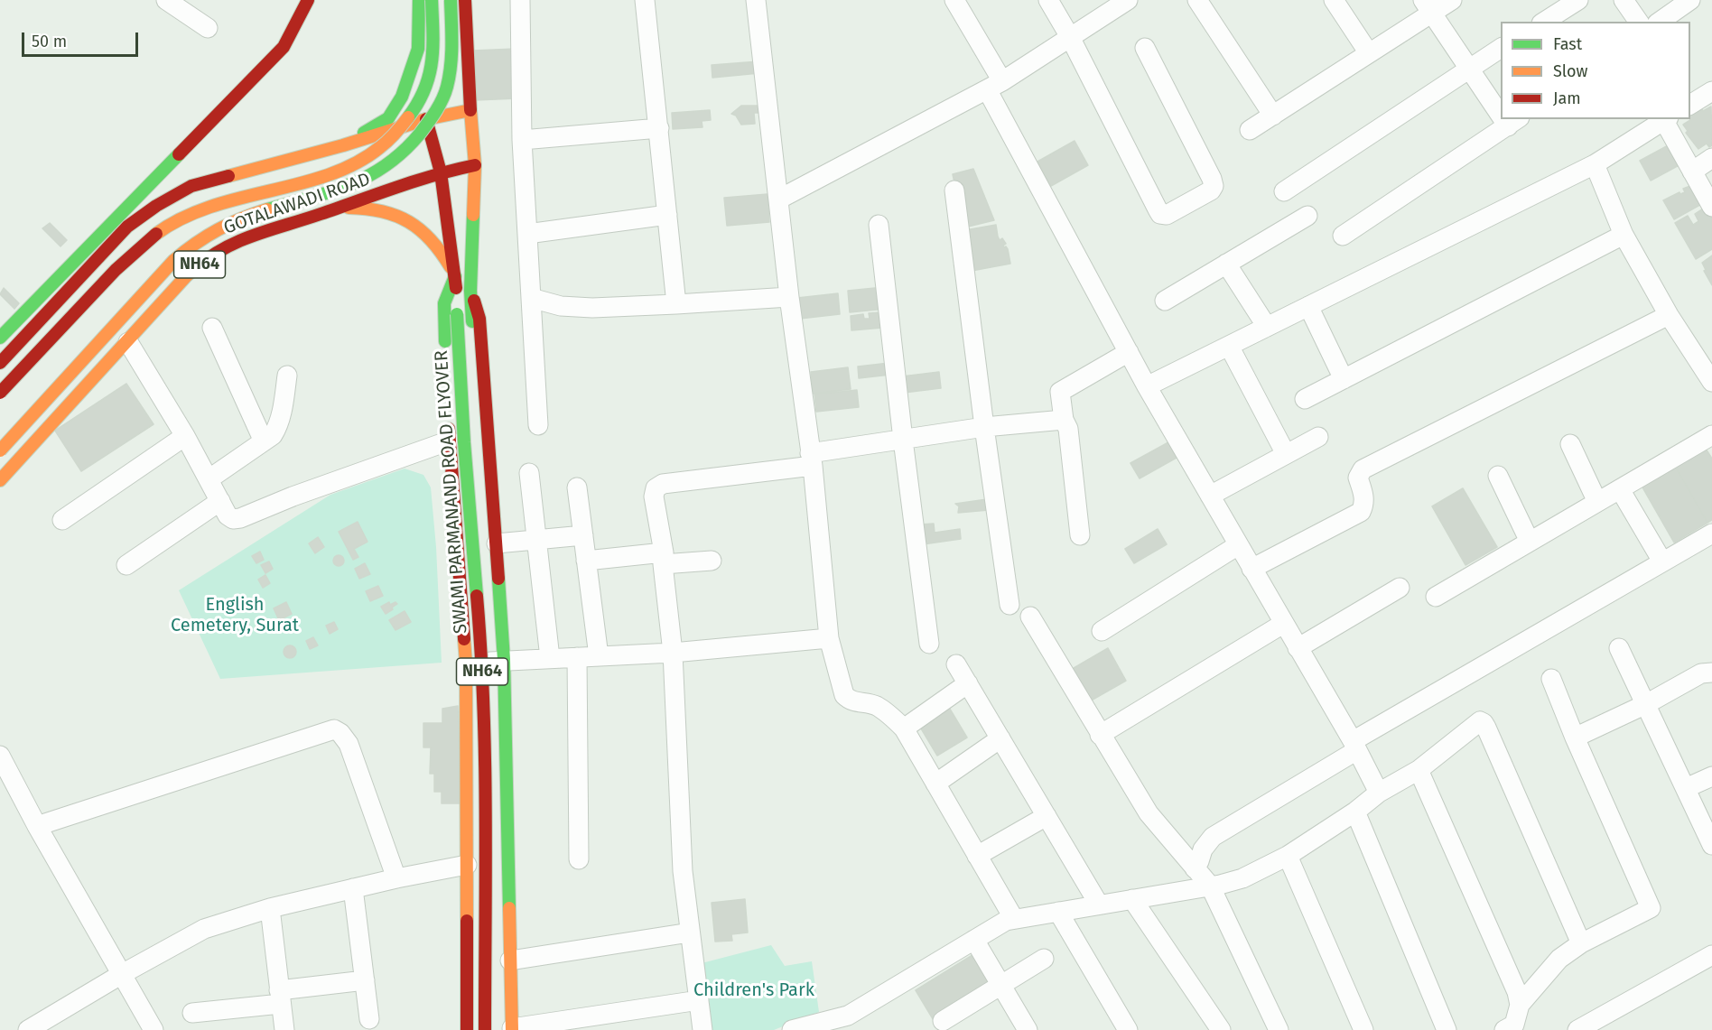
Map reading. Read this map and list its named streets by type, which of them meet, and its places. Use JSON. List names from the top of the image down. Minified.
{"streets":{"main road":["GOTALAWADI ROAD","NH64","SWAMI PARMANAND ROAD FLYOVER"]},"crossings":[["GOTALAWADI ROAD","NH64"],["NH64","SWAMI PARMANAND ROAD FLYOVER"]],"parks":["English Cemetery, Surat","Children's Park"],"legend":["Fast","Slow","Jam"],"scale_bar":"50 m"}
